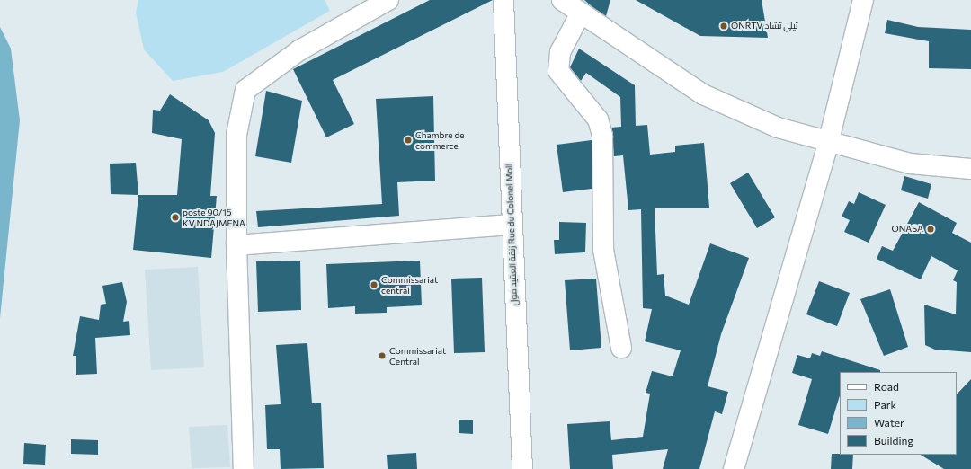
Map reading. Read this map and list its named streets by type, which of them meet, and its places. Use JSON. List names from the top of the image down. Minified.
{"streets":{"street":["زنقة العقيد مول Rue du Colonel Moll"]},"places":["ONRTV تيلي تشاد","Chambre de commerce","poste 90/15 KV NDAJMENA","ONASA","Commissariat central","Commissariat Central"],"legend":["Road","Park","Water","Building"]}
